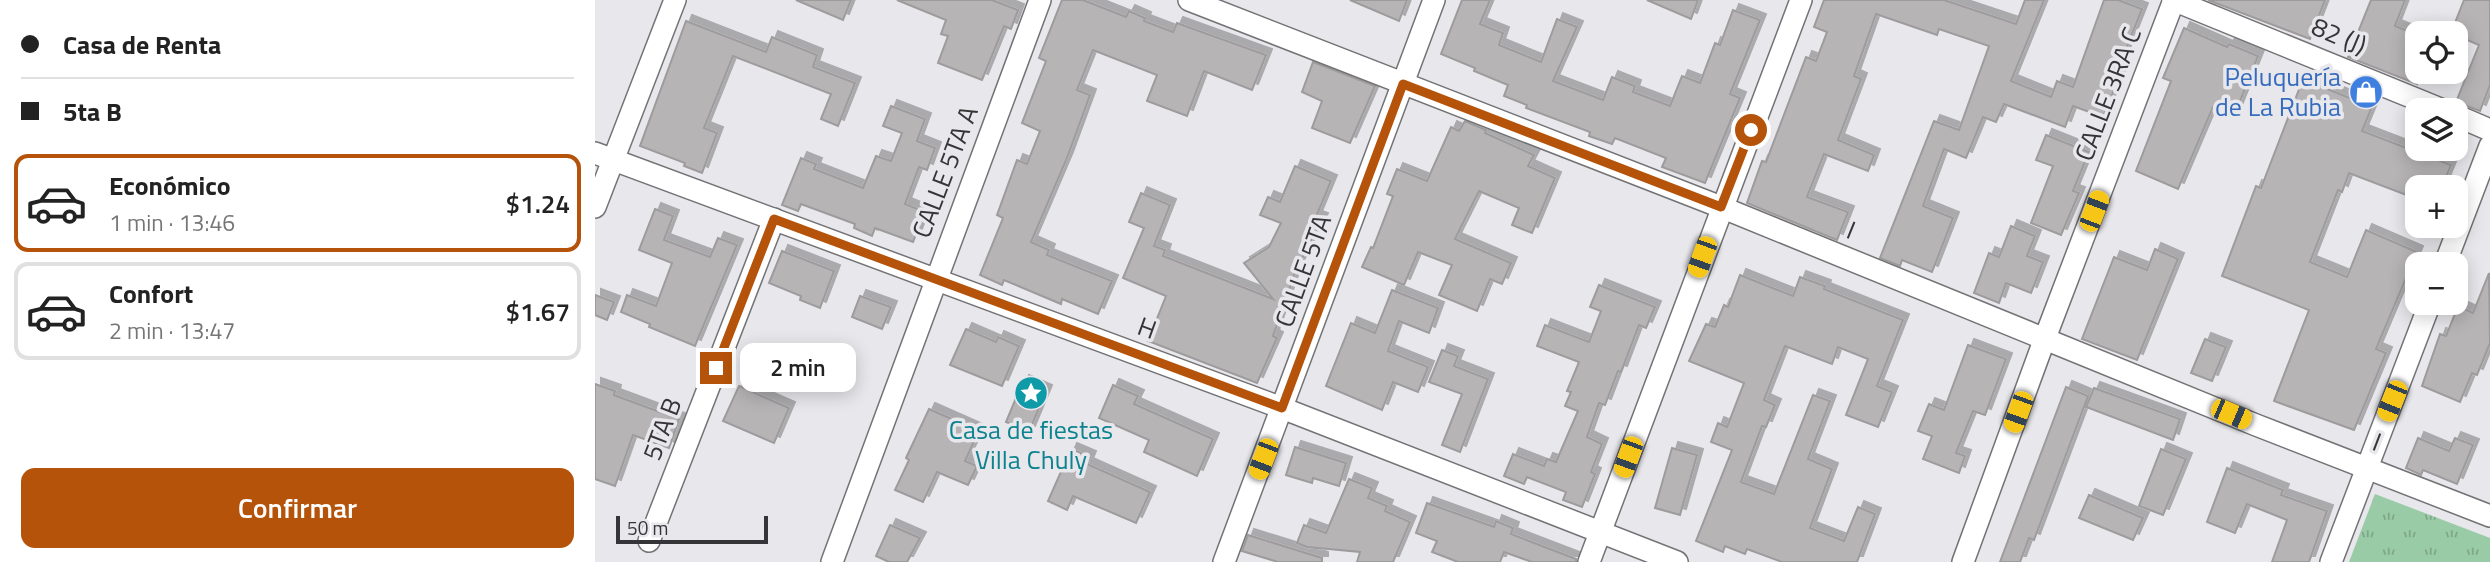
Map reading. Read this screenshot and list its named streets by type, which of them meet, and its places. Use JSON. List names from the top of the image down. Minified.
{"streets":{"street":["82 (J)","CALLE 3RA C","CALLE 5TA A","I","CALLE 5TA","H","5TA B"]},"crossings":[["82 (J)","CALLE 3RA C"],["CALLE 3RA C","I"],["CALLE 5TA A","H"],["I","CALLE 5TA"],["CALLE 5TA","H"],["H","5TA B"]],"places":{"shop":["Peluquería de La Rubia"],"place":["Casa de fiestas Villa Chuly"]},"scale_bar":"50 m","page":{"banner":["Casa de Renta","5ta B"],"map_buttons":["+","−"],"list":[{"name":"Económico","note":"1 min · 13:46","value":"$1.24"},{"name":"Confort","note":"2 min · 13:47","value":"$1.67"}],"bubble":"2 min","buttons":"Confirmar","scale":"50 m"}}
